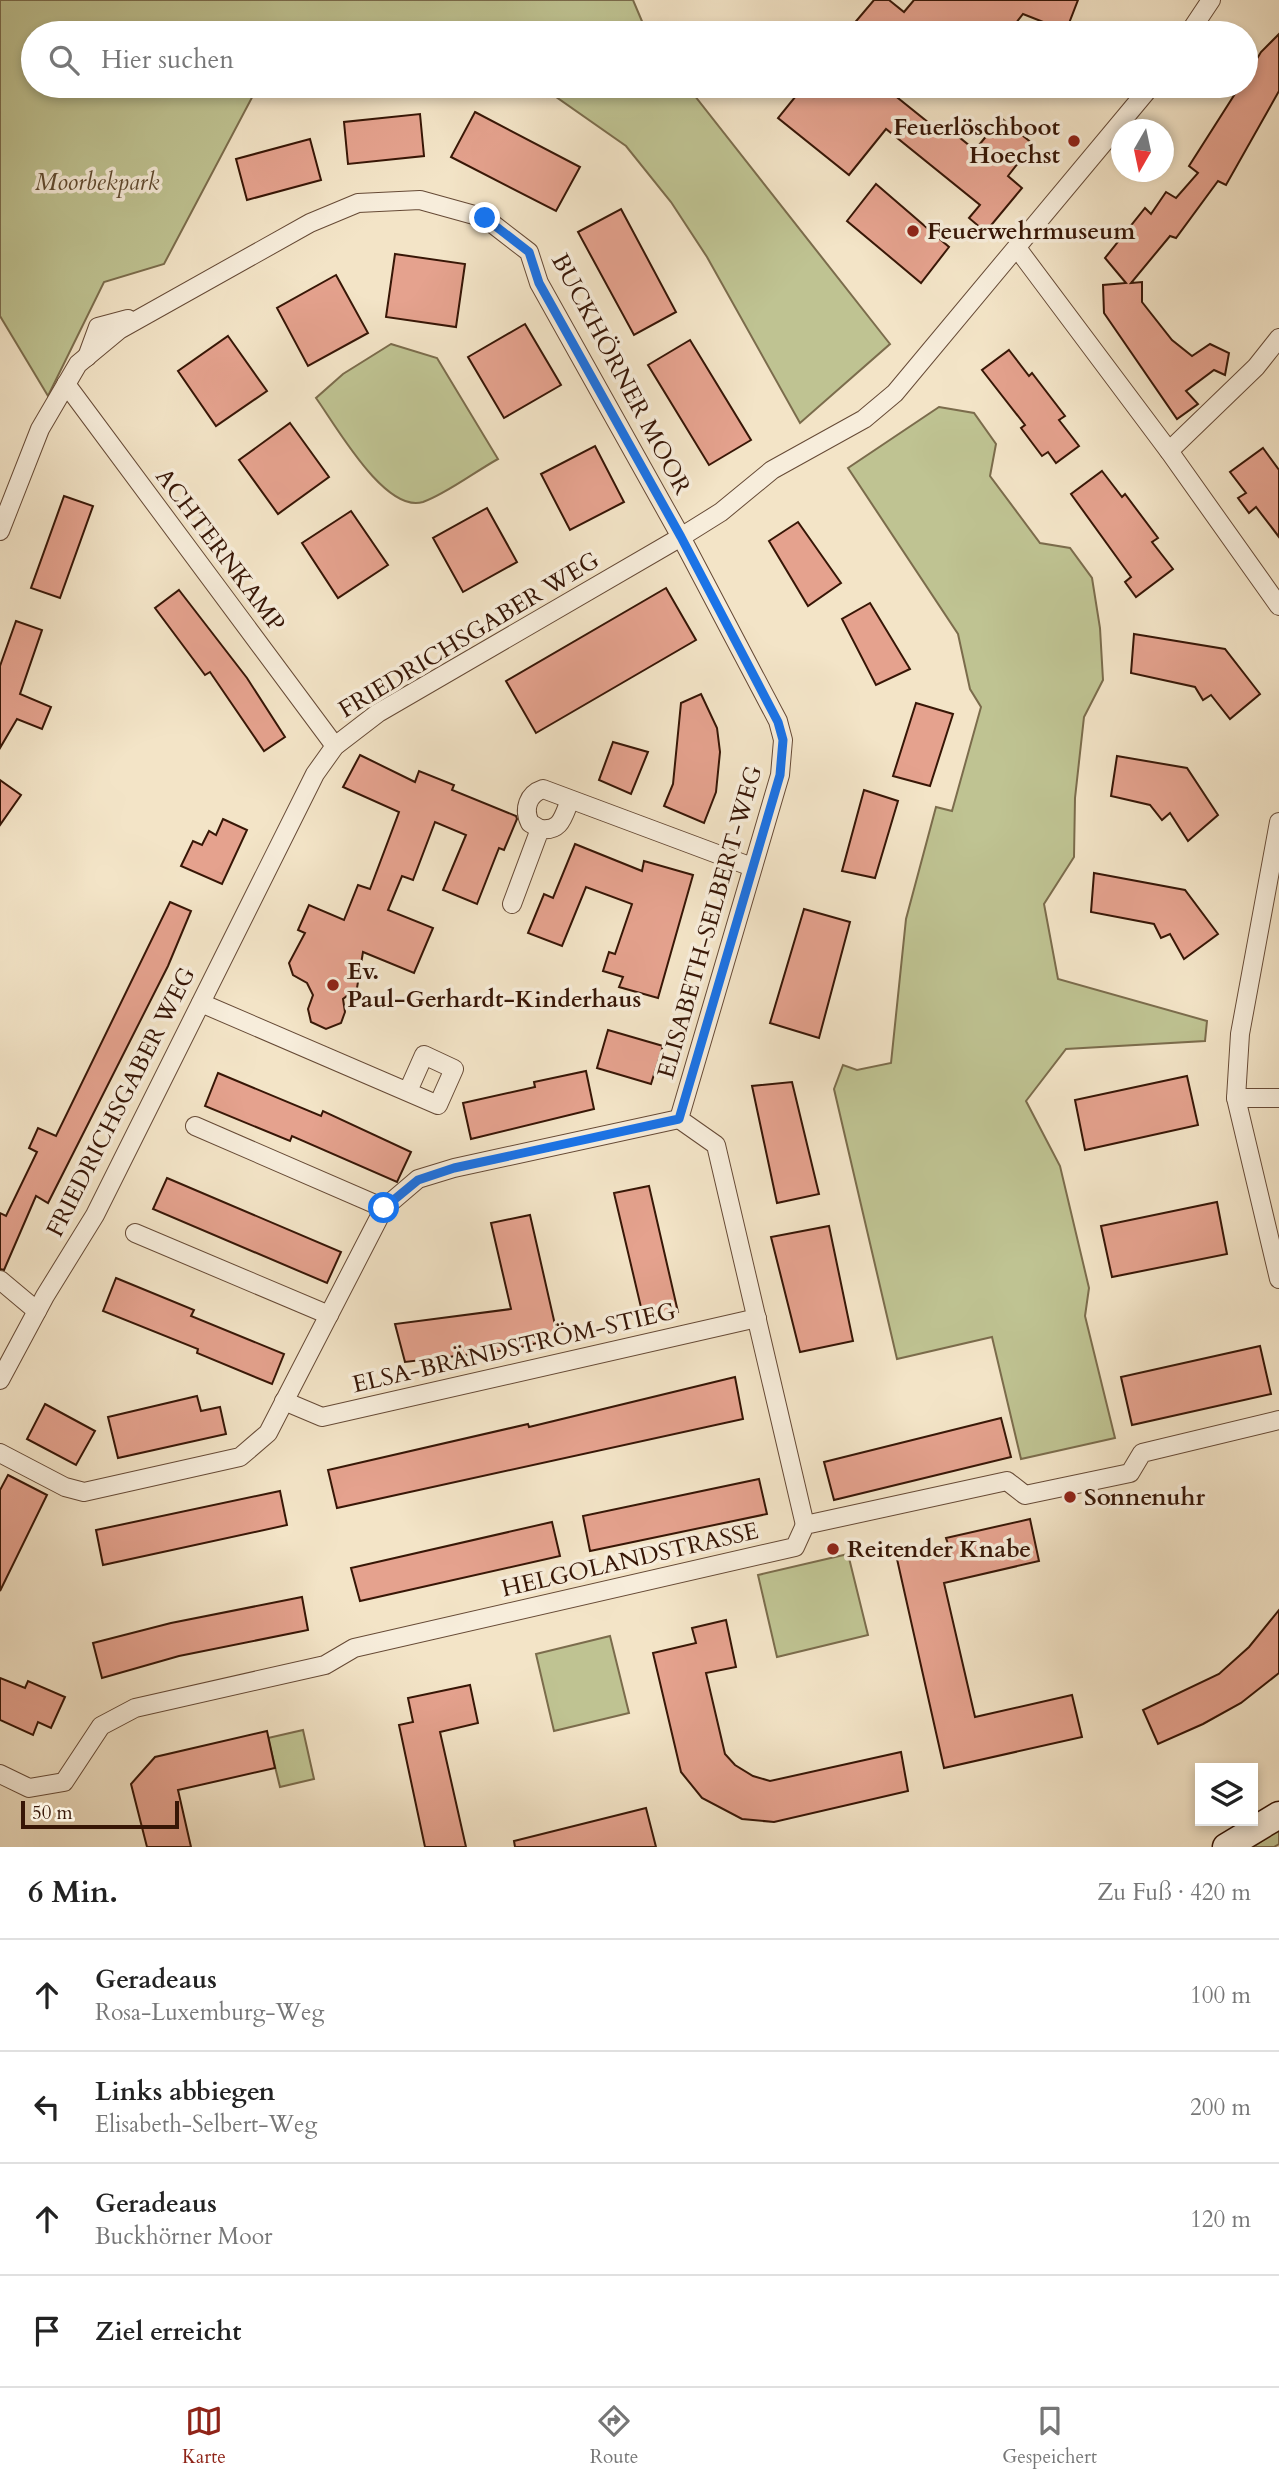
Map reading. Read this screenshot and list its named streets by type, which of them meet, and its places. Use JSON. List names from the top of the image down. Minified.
{"streets":{"street":["BUCKHÖRNER MOOR","ACHTERNKAMP","FRIEDRICHSGABER WEG","ELISABETH-SELBERT-WEG","ELSA-BRÄNDSTRÖM-STIEG","HELGOLANDSTRASSE"]},"crossings":[["BUCKHÖRNER MOOR","ACHTERNKAMP"],["BUCKHÖRNER MOOR","FRIEDRICHSGABER WEG"],["BUCKHÖRNER MOOR","ELISABETH-SELBERT-WEG"],["ACHTERNKAMP","FRIEDRICHSGABER WEG"],["FRIEDRICHSGABER WEG","ELISABETH-SELBERT-WEG"]],"parks":["Moorbekpark"],"places":["Feuerlöschboot Hoechst","Feuerwehrmuseum","Ev. Paul-Gerhardt-Kinderhaus","Sonnenuhr","Reitender Knabe"],"scale_bar":"50 m","north":"bottom","page":{"search":"Hier suchen","scale":"50 m","heading":["6 Min.","Zu Fuß · 420 m"],"list":[["Geradeaus","Rosa-Luxemburg-Weg","100 m"],["Links abbiegen","Elisabeth-Selbert-Weg","200 m"],["Geradeaus","Buckhörner Moor","120 m"],"Ziel erreicht"],"nav":["Karte","Route","Gespeichert"]}}
